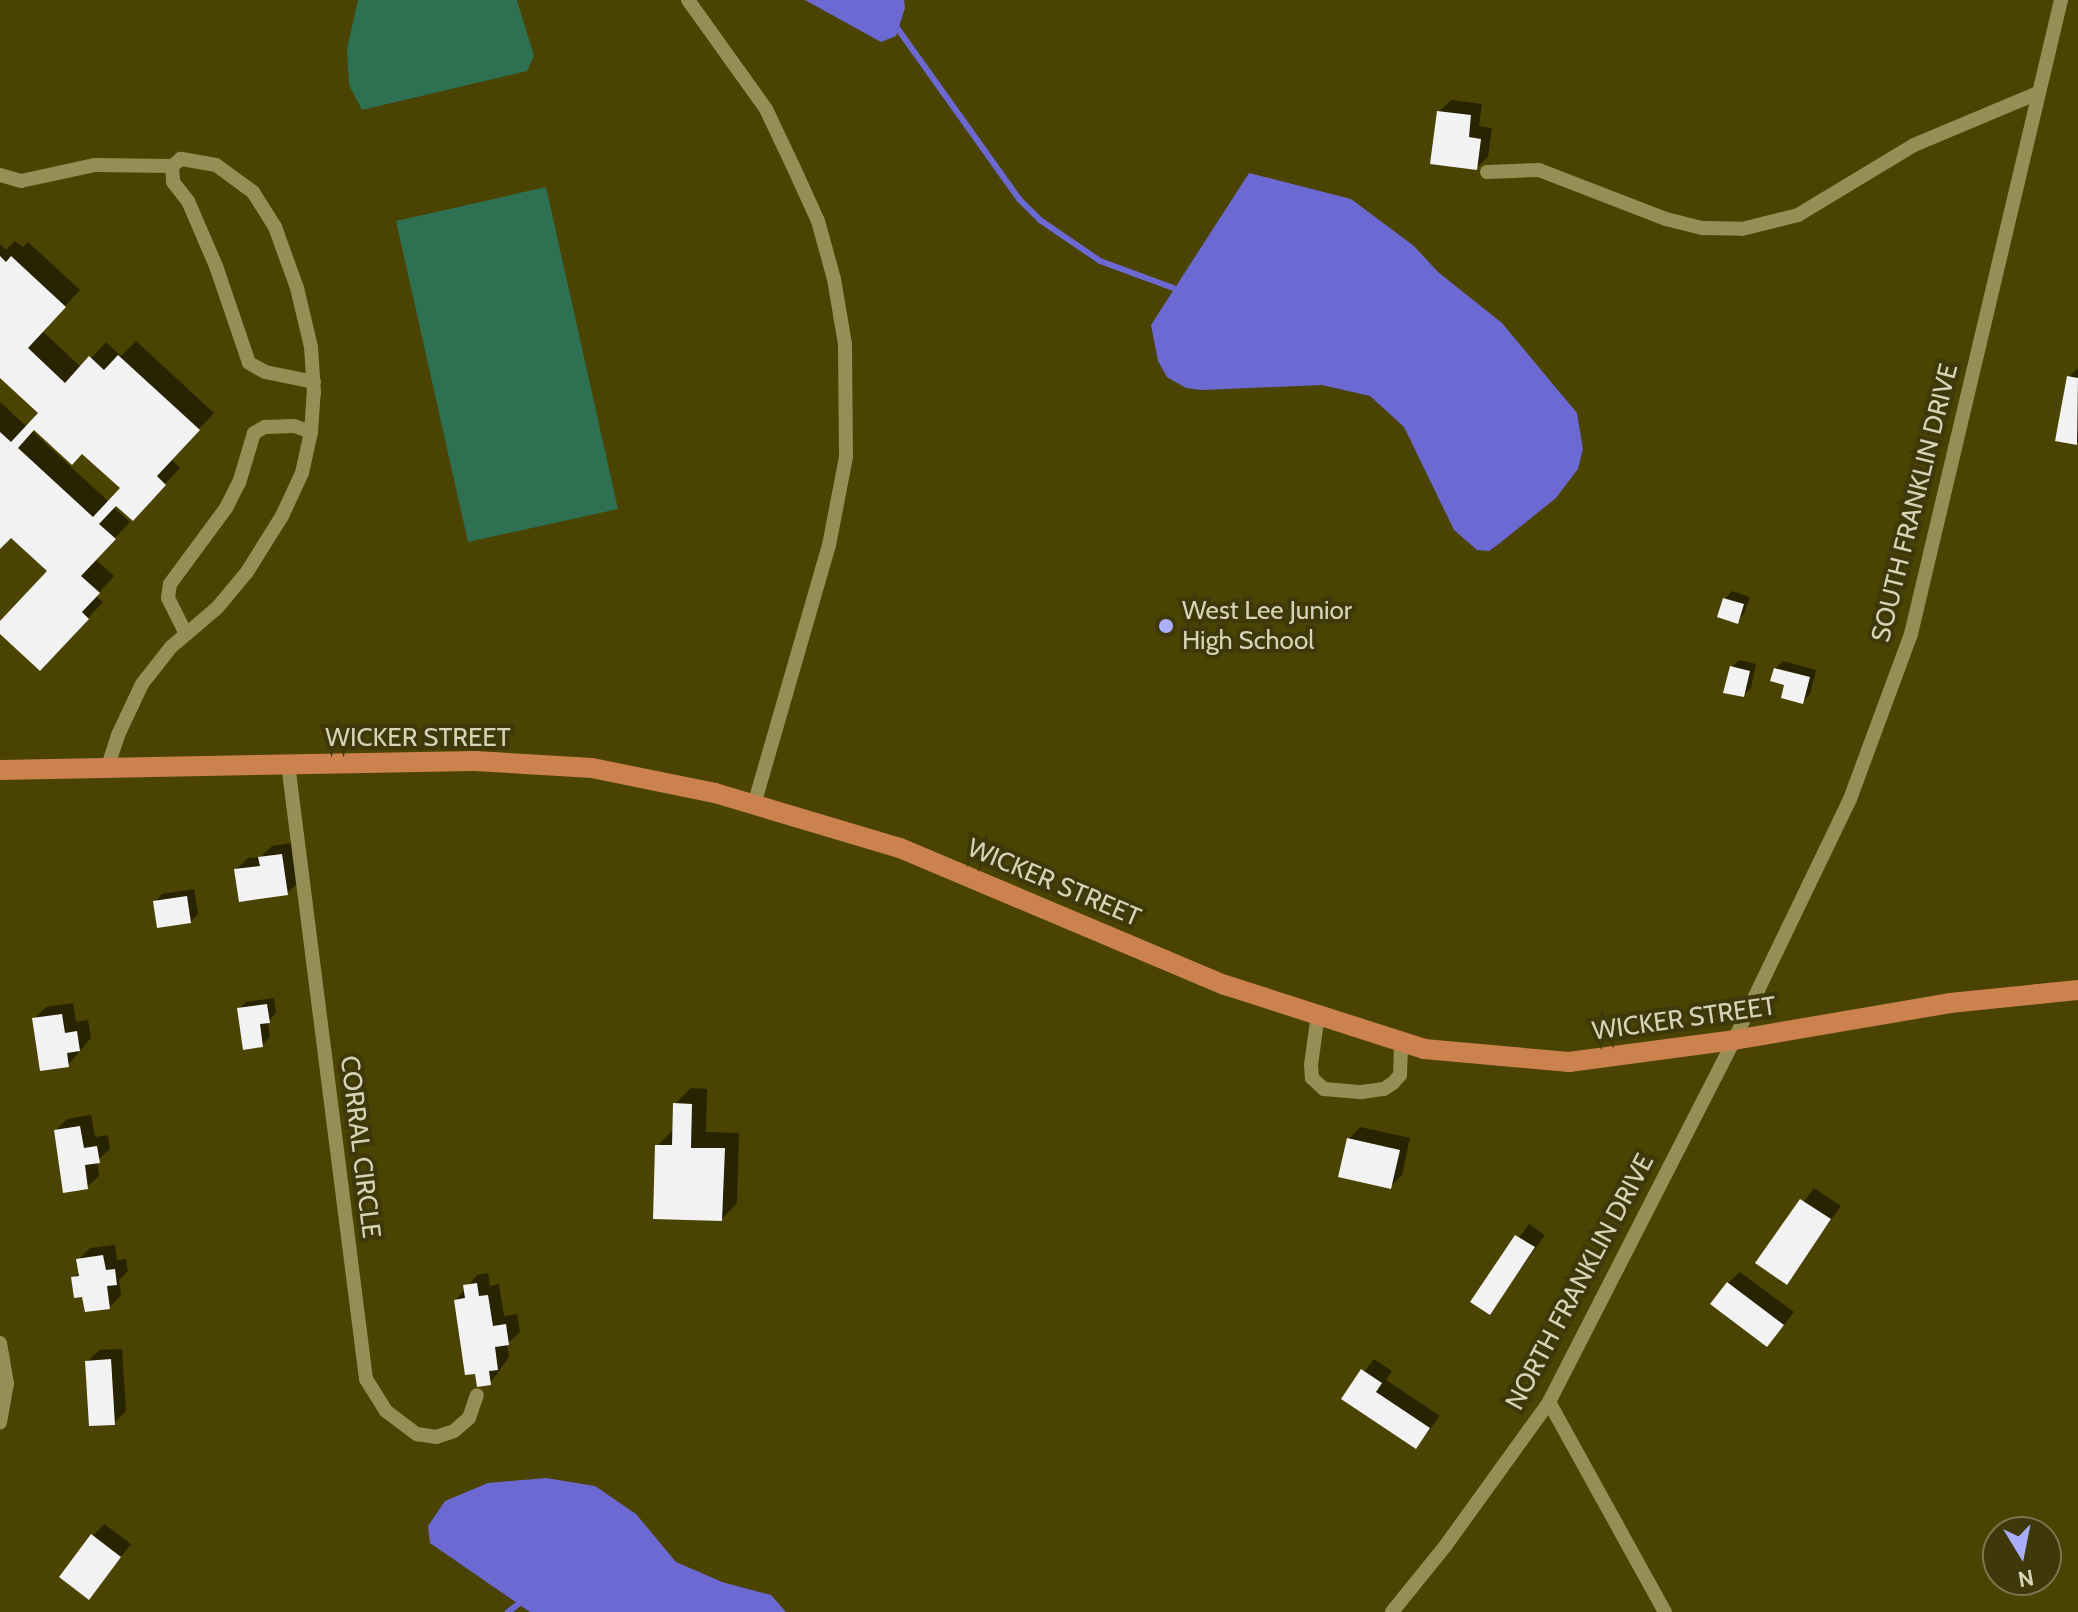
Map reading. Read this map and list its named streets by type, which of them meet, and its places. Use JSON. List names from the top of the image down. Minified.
{"streets":{"main road":["WICKER STREET"],"street":["SOUTH FRANKLIN DRIVE","CORRAL CIRCLE","NORTH FRANKLIN DRIVE"]},"crossings":[["SOUTH FRANKLIN DRIVE","WICKER STREET"],["SOUTH FRANKLIN DRIVE","NORTH FRANKLIN DRIVE"],["WICKER STREET","CORRAL CIRCLE"],["WICKER STREET","NORTH FRANKLIN DRIVE"]],"places":["West Lee Junior High School"],"north":"bottom"}
